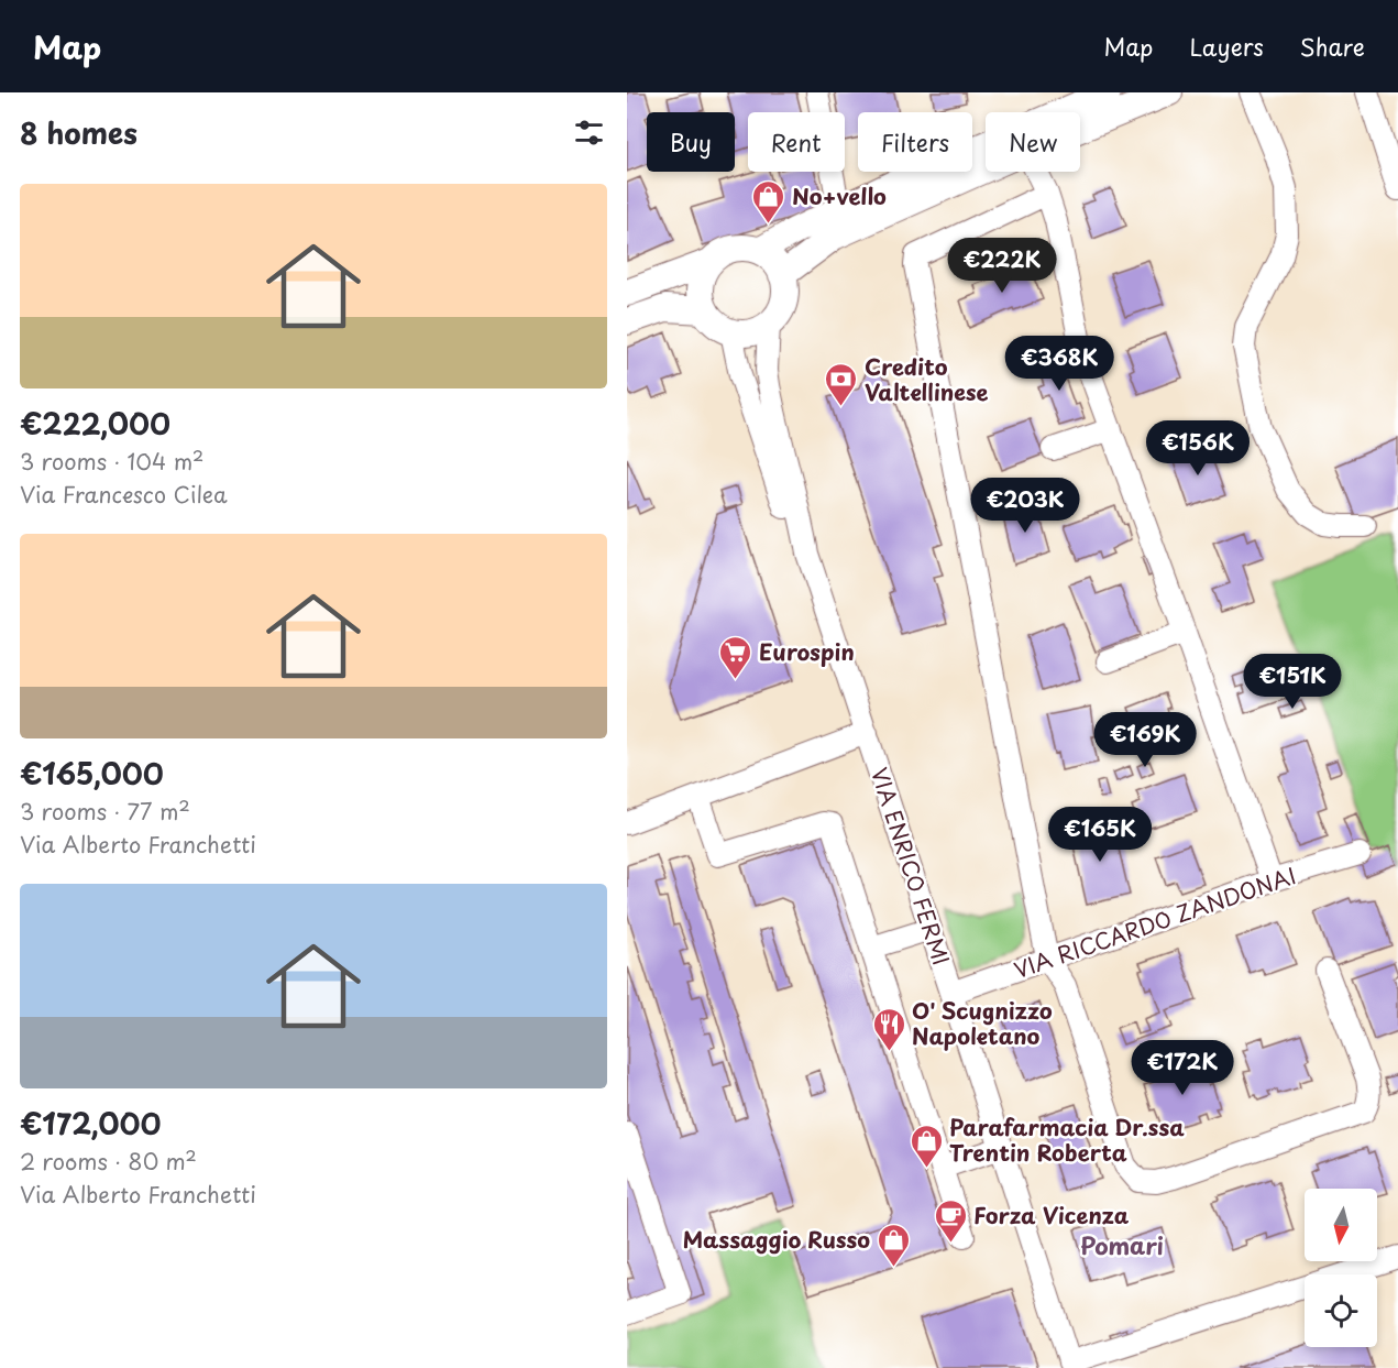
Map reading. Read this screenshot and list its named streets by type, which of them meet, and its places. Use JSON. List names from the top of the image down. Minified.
{"streets":{"street":["VIA ENRICO FERMI","VIA RICCARDO ZANDONAI"]},"crossings":[["VIA ENRICO FERMI","VIA RICCARDO ZANDONAI"]],"districts":["Pomari"],"places":{"shop":["No+vello","Parafarmacia Dr.ssa Trentin Roberta","Massaggio Russo"],"bank":["Credito Valtellinese"],"supermarket":["Eurospin"],"restaurant":["O' Scugnizzo Napoletano"],"cafe":["Forza Vicenza"]},"north":"bottom","page":{"header":"Map","nav":["Map","Layers","Share"],"heading":"8 homes","chip":["Buy","Rent","Filters","New"],"list":[{"name":"€222,000","note":"3 rooms · 104 m² · Via Francesco Cilea"},{"name":"€165,000","note":"3 rooms · 77 m² · Via Alberto Franchetti"},{"name":"€172,000","note":"2 rooms · 80 m² · Via Alberto Franchetti"}],"price":["€222K","€368K","€156K","€203K","€151K","€169K","€165K","€172K"]}}
